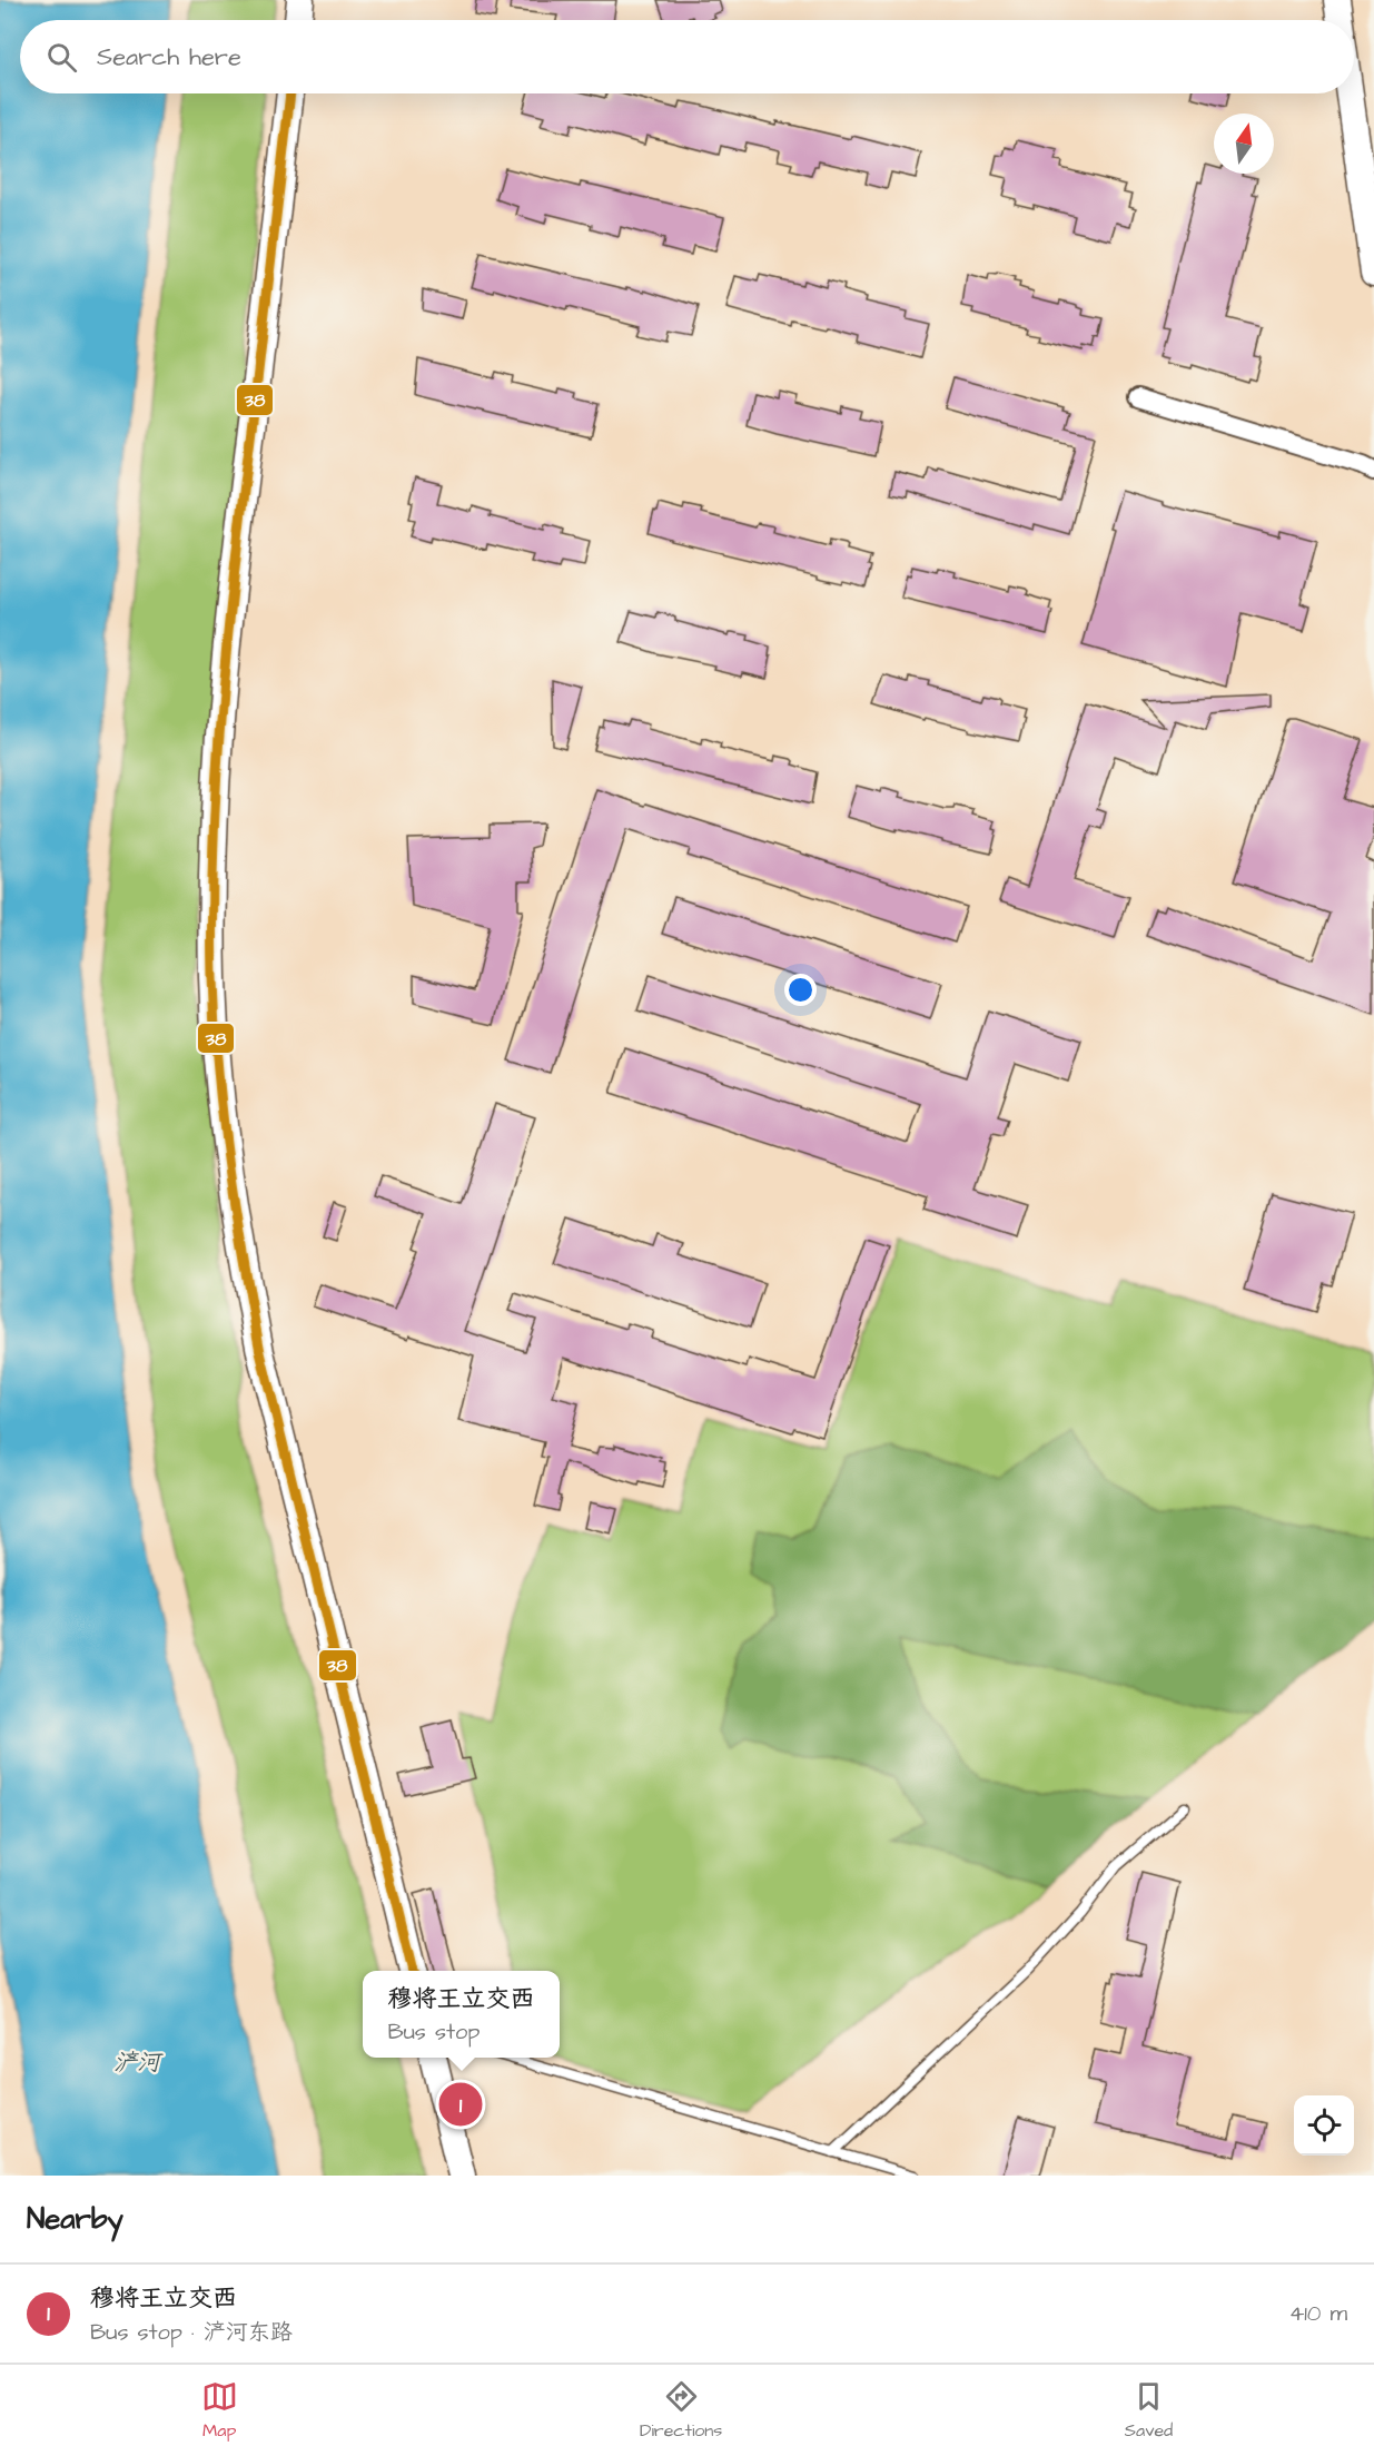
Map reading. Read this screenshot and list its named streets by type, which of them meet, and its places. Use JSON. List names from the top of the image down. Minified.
{"water":["浐河"],"lines":["transit line 38"],"north":"top","page":{"search":"Search here","popup":["穆将王立交西","Bus stop"],"pins":"1","heading":"Nearby","list":[{"mark":"1","name":"穆将王立交西","note":"Bus stop · 浐河东路","value":"410 m"}],"nav":["Map","Directions","Saved"]}}
